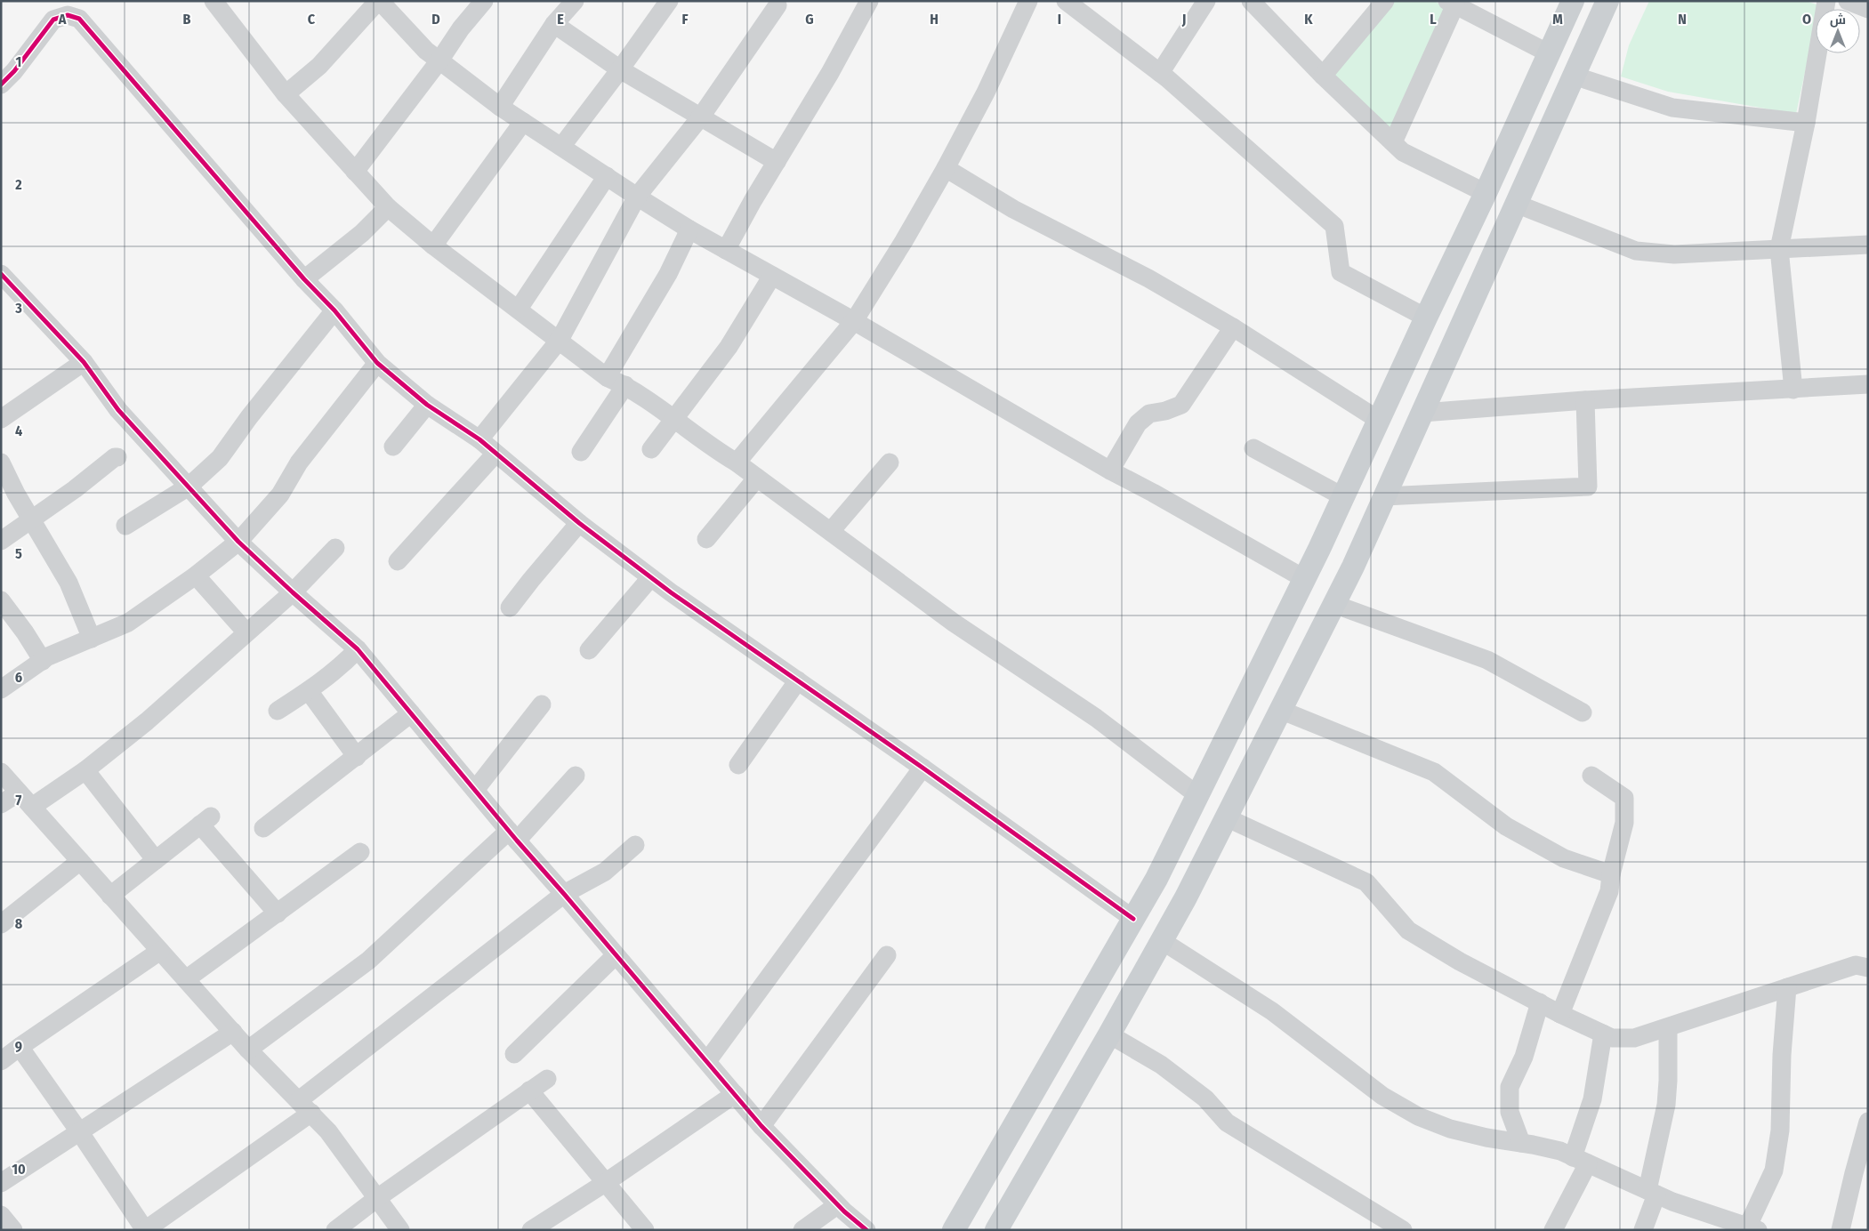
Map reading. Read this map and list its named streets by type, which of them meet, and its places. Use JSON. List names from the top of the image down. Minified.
{"north":"top","grid":{"columns":["A","B","C","D","E","F","G","H","I","J","K","L","M","N","O"],"rows":["1","2","3","4","5","6","7","8","9","10"]}}
